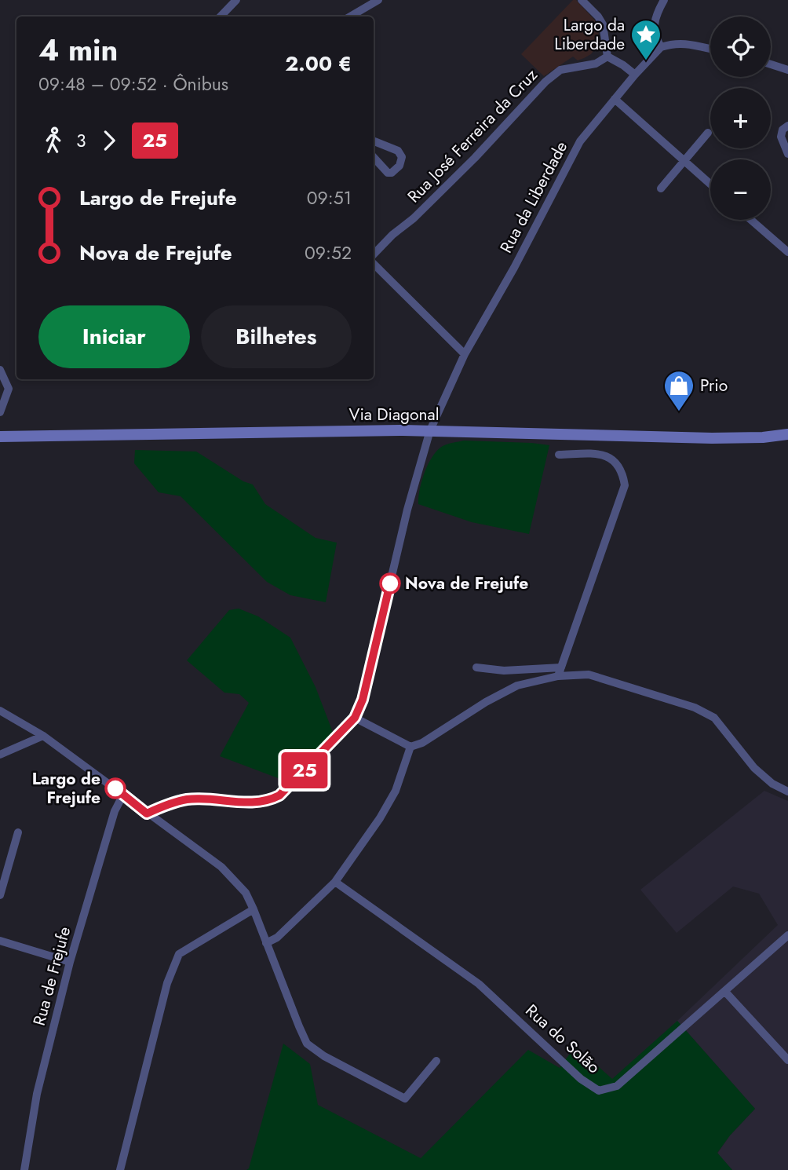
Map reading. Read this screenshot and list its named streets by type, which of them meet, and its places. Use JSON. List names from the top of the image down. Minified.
{"streets":{"main road":["Via Diagonal"],"street":["Rua José Ferreira da Cruz","Rua da Liberdade","Rua de Frejufe","Rua do Solão"]},"crossings":[["Rua da Liberdade","Via Diagonal"]],"places":{"place":["Largo da Liberdade"],"shop":["Prio"],"other":["Nova de Frejufe","Largo de Frejufe"]},"lines":["bus line 25"],"page":{"on_map":"25","map_buttons":["+","−"],"heading":["4 min","09:48 – 09:52 · Ônibus","2.00 €"],"legs":["3","25"],"list":[{"name":"Largo de Frejufe","value":"09:51"},{"name":"Nova de Frejufe","value":"09:52"}],"buttons":["Iniciar","Bilhetes"]}}
